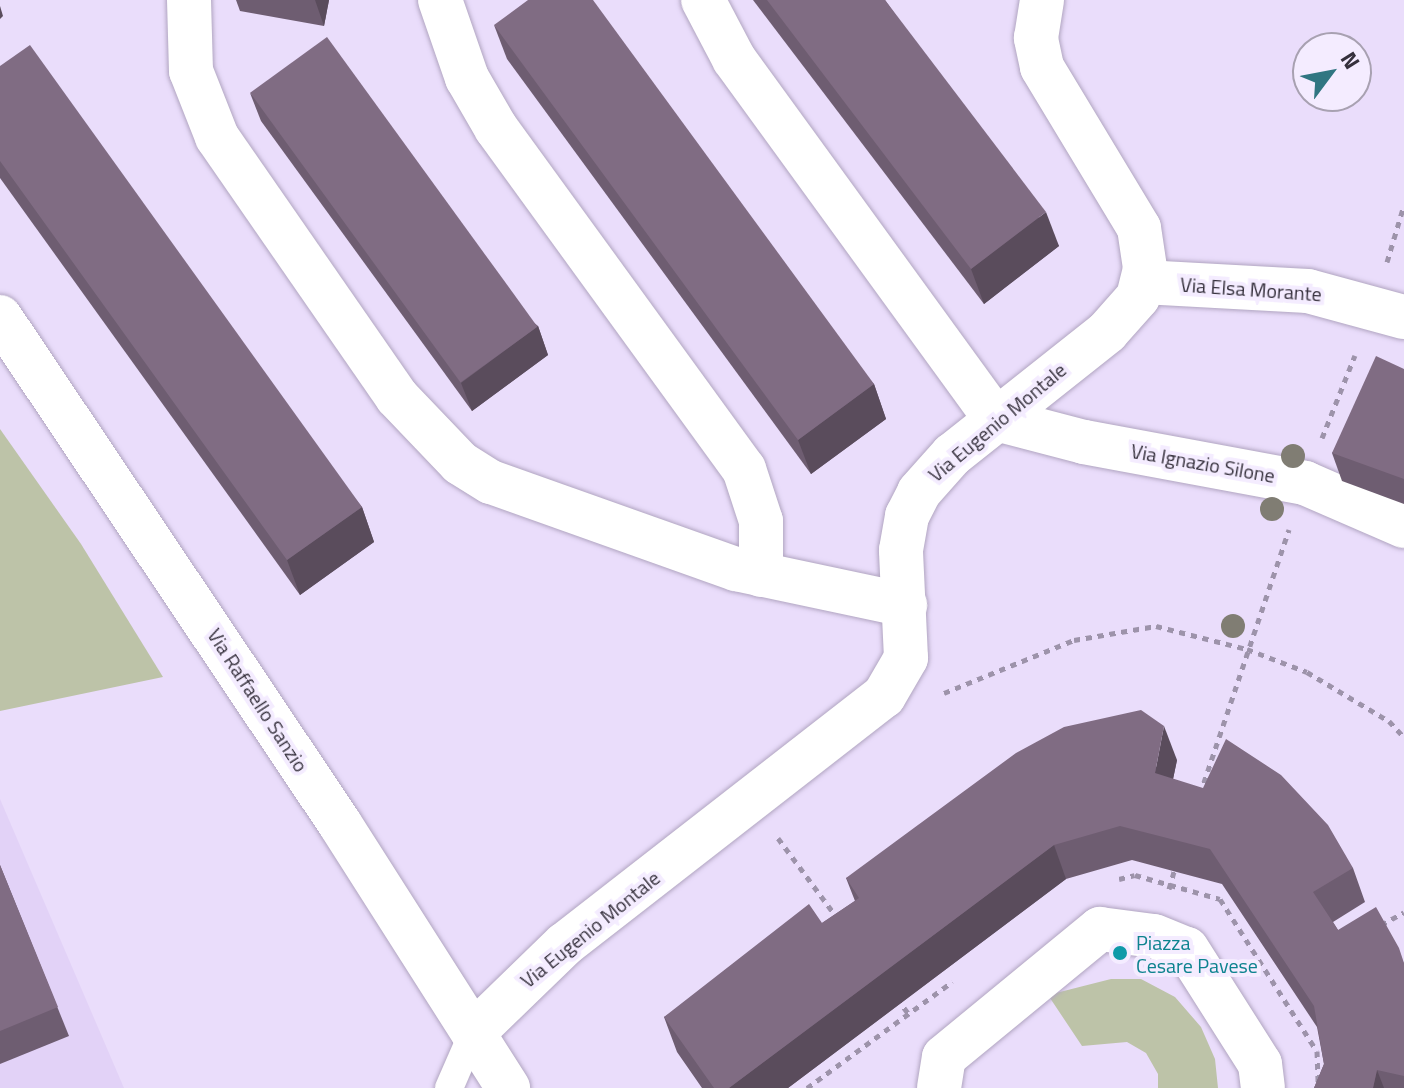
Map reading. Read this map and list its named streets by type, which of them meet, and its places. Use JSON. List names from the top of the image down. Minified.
{"streets":{"street":["Via Elsa Morante","Via Eugenio Montale","Via Ignazio Silone","Via Raffaello Sanzio"]},"crossings":[["Via Elsa Morante","Via Eugenio Montale"],["Via Eugenio Montale","Via Ignazio Silone"],["Via Eugenio Montale","Via Raffaello Sanzio"]],"places":["Piazza Cesare Pavese"],"north":"top right"}
